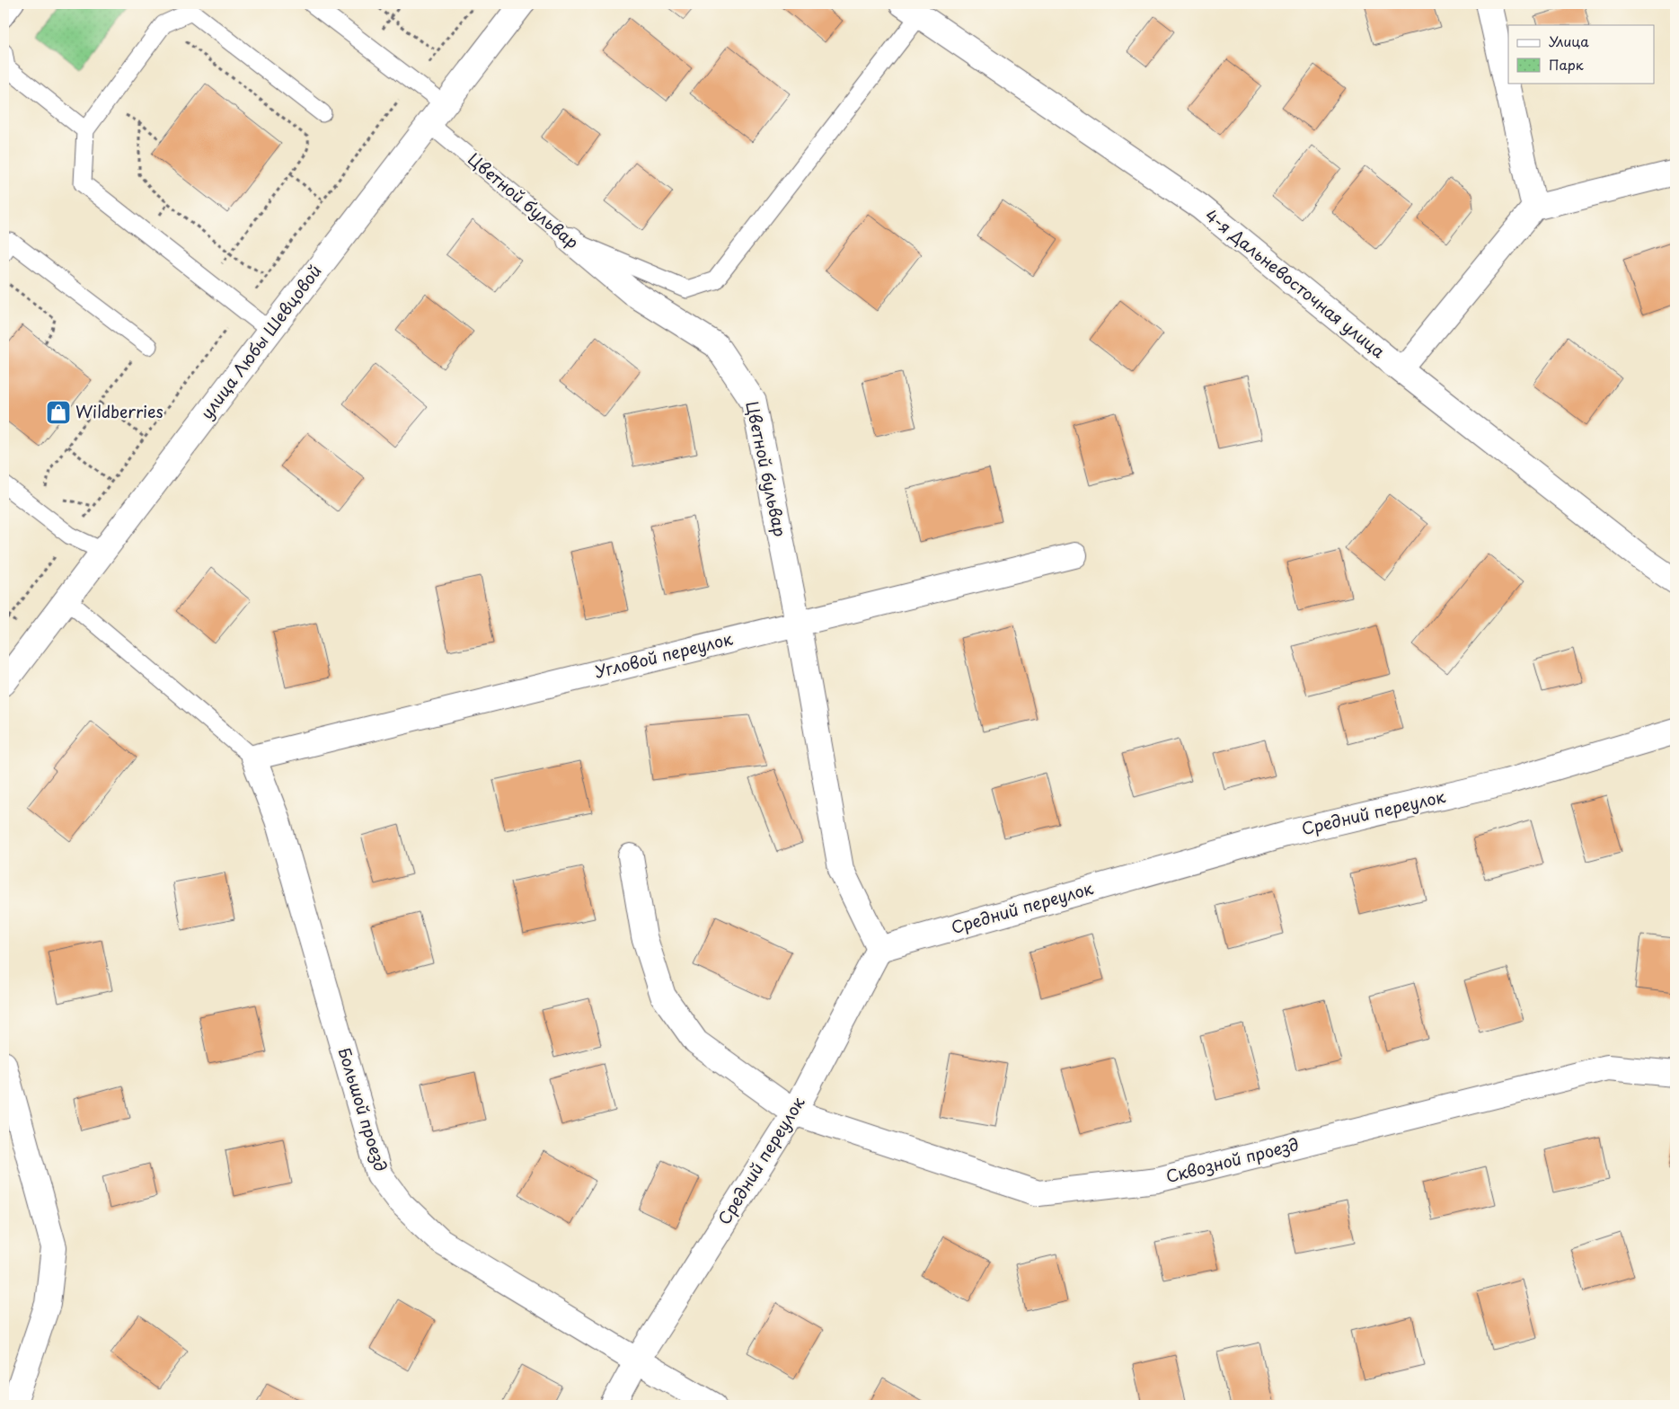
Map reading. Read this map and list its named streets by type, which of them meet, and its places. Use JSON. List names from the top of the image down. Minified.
{"streets":{"street":["Цветной бульвар","4-я Дальневосточная улица","улица Любы Шевцовой","Угловой переулок","Средний переулок","Большой проезд","Сквозной проезд"]},"crossings":[["Цветной бульвар","улица Любы Шевцовой"],["Цветной бульвар","Угловой переулок"],["Цветной бульвар","Средний переулок"],["Угловой переулок","Большой проезд"],["Средний переулок","Большой проезд"],["Средний переулок","Сквозной проезд"]],"places":{"shop":["Wildberries"]},"legend":["Улица","Парк"]}
